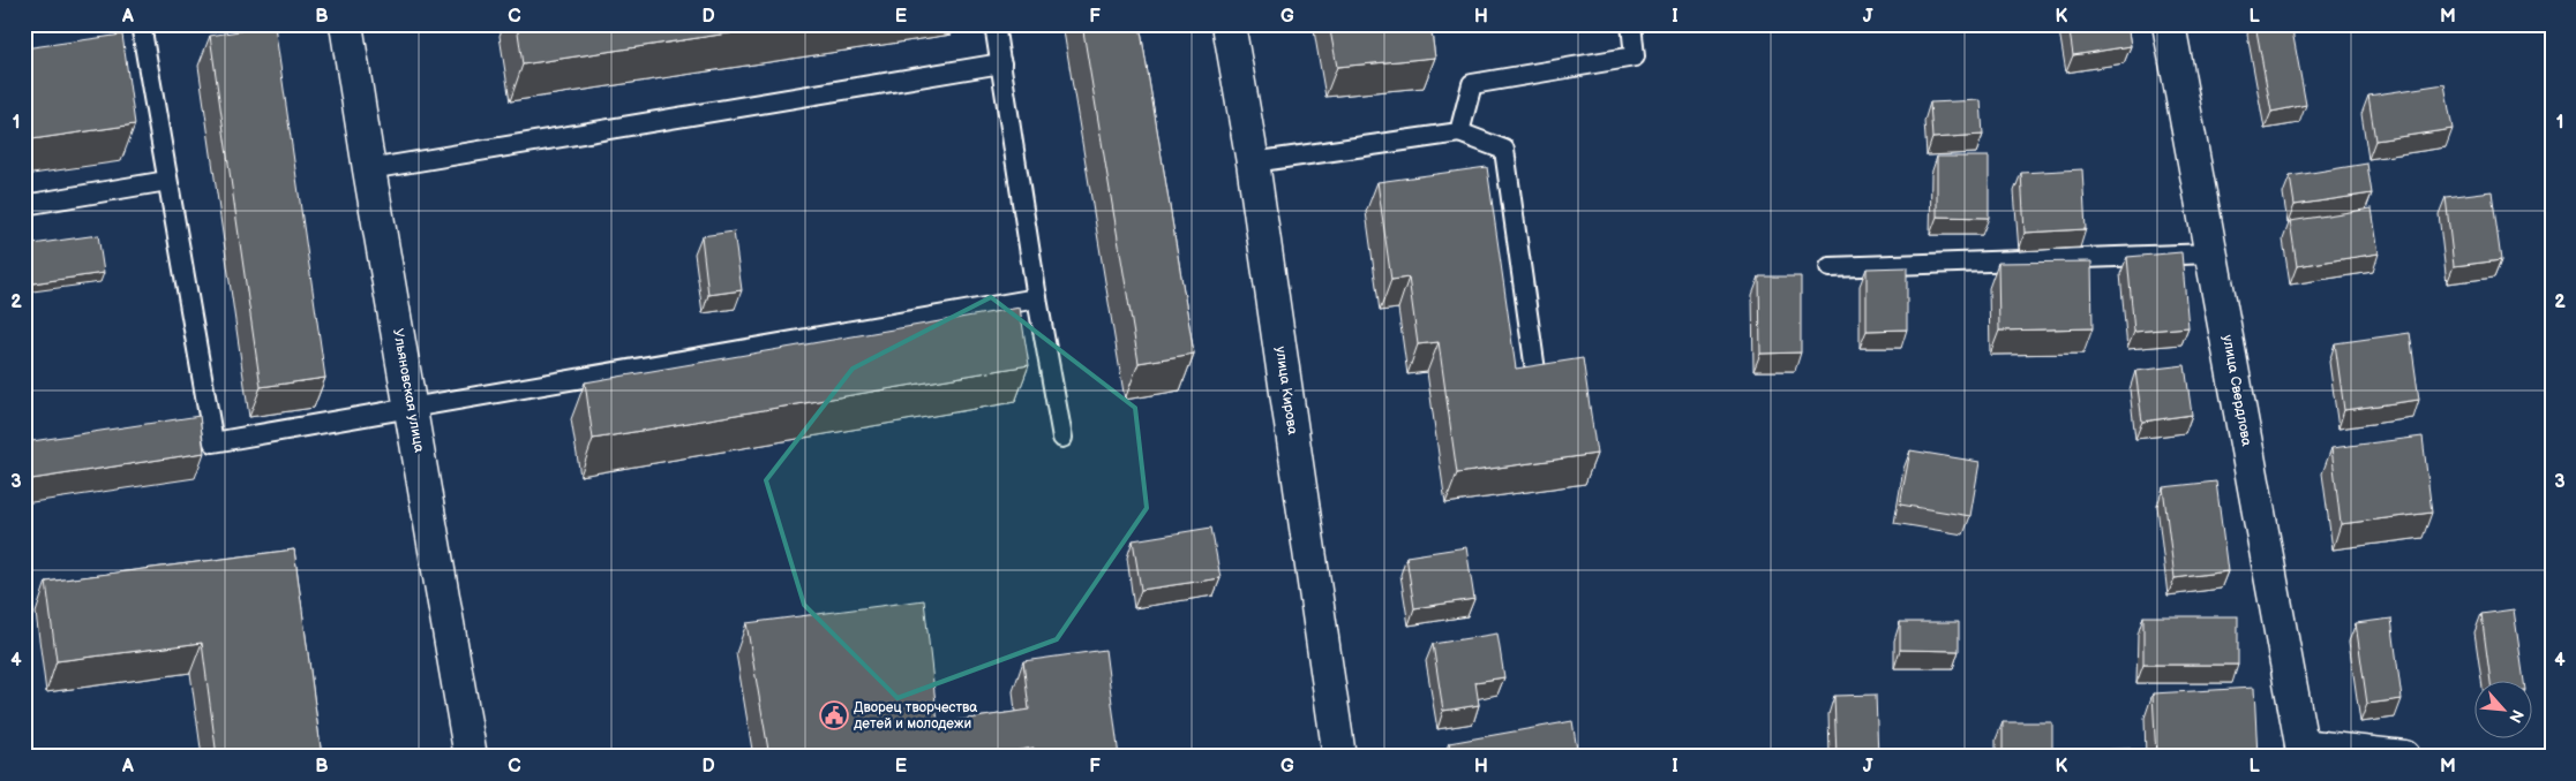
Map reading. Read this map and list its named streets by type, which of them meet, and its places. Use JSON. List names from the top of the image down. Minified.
{"streets":{"street":["Ульяновская улица","улица Кирова","улица Свердлова"]},"places":{"public building":["Дворец творчества детей и молодежи"]},"north":"bottom right","grid":{"columns":["A","B","C","D","E","F","G","H","I","J","K","L","M"],"rows":["1","2","3","4"]}}
